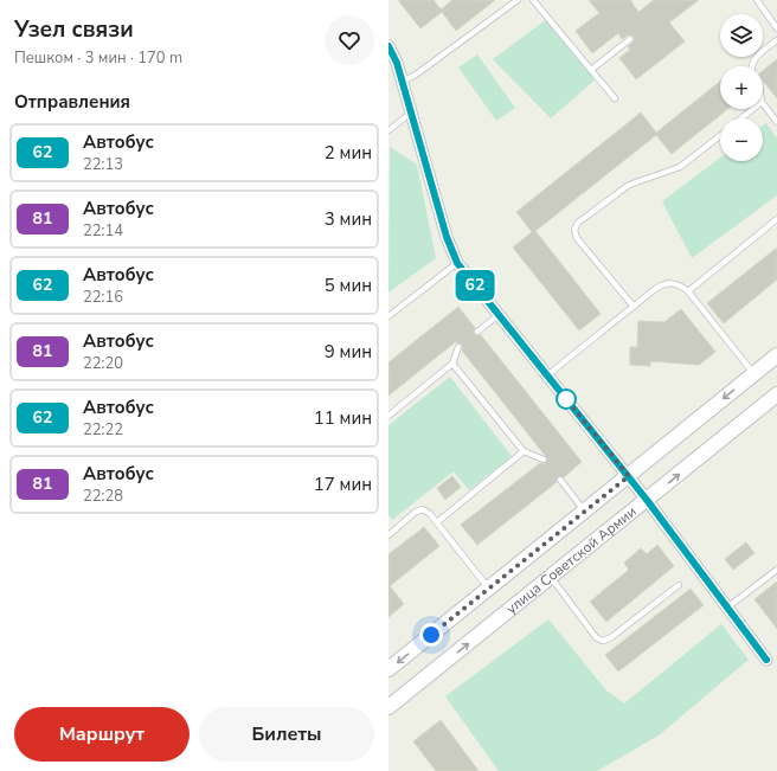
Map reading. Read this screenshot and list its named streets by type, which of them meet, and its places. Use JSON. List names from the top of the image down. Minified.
{"streets":{"street":["улица Советской Армии"]},"lines":["bus line 62"],"page":{"heading":[["Узел связи","Пешком · 3 мин · 170 m"],"Отправления"],"on_map":"62","map_buttons":["+","−"],"list":[{"mark":"62","name":"Автобус","note":"22:13","value":"2 мин"},{"mark":"81","name":"Автобус","note":"22:14","value":"3 мин"},{"mark":"62","name":"Автобус","note":"22:16","value":"5 мин"},{"mark":"81","name":"Автобус","note":"22:20","value":"9 мин"},{"mark":"62","name":"Автобус","note":"22:22","value":"11 мин"},{"mark":"81","name":"Автобус","note":"22:28","value":"17 мин"}],"buttons":["Маршрут","Билеты"]}}
